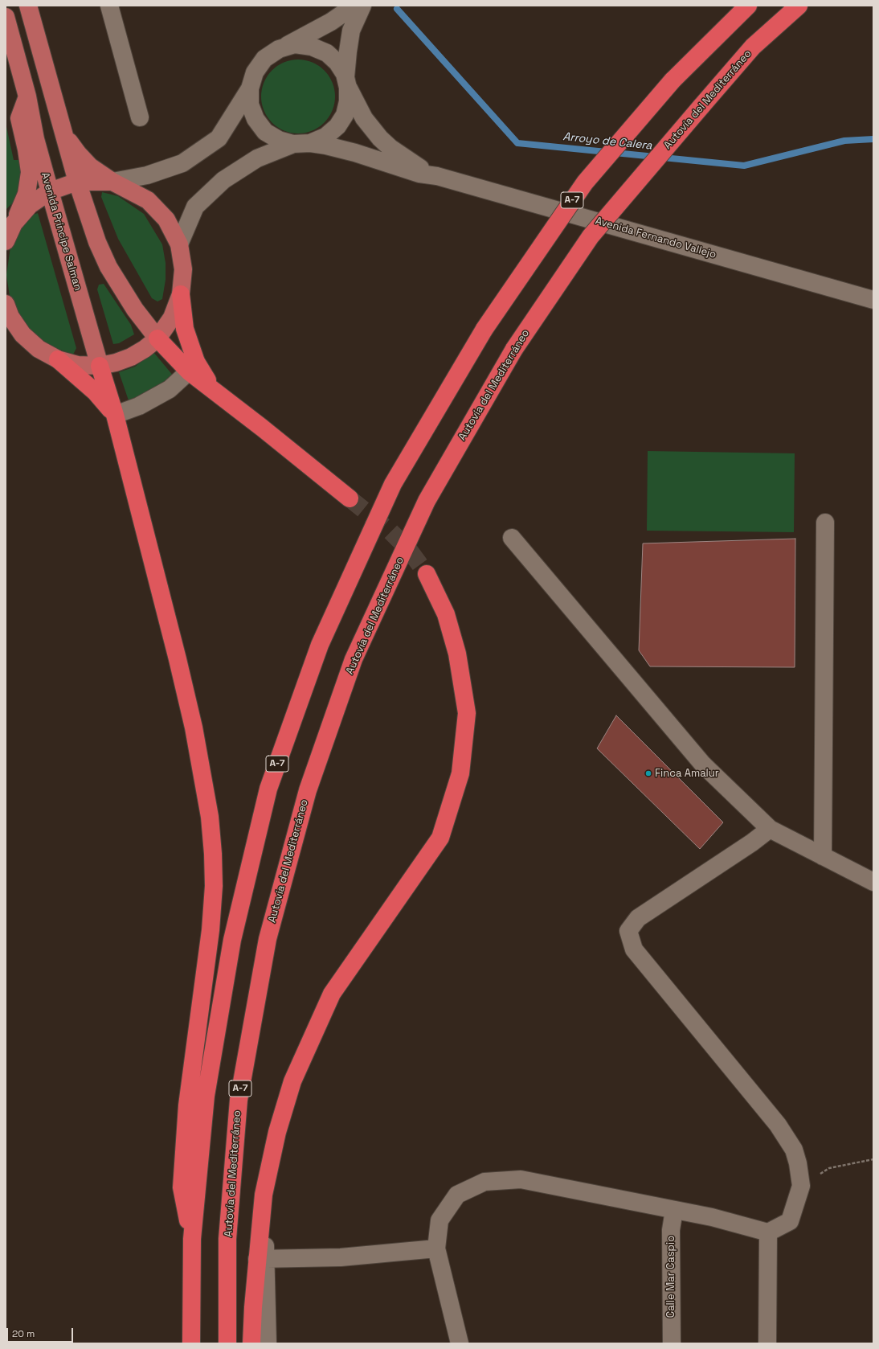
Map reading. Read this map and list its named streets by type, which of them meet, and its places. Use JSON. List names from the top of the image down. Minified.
{"streets":{"highway":["Autovía del Mediterráneo","A-7"],"main road":["Avenida Príncipe Salman"],"street":["Avenida Fernando Vallejo","Calle Mar Caspio"]},"water":["Arroyo de Calera"],"places":["Finca Amalur"],"scale_bar":"20 m"}
